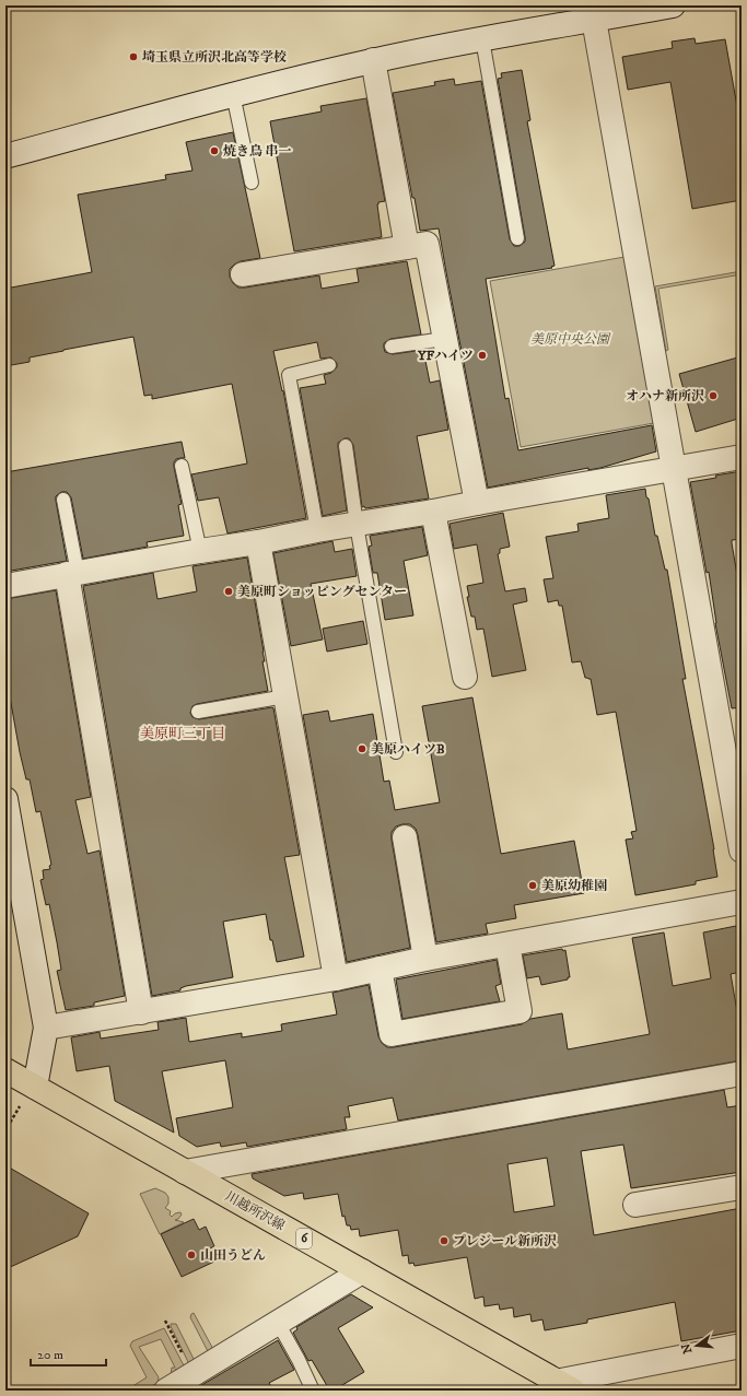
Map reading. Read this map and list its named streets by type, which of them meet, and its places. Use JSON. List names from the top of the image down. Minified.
{"streets":{"main road":["川越所沢線","6"]},"districts":["美原町三丁目"],"parks":["美原中央公園"],"places":["埼玉県立所沢北高等学校","焼き鳥 串一","YFハイツ","オハナ新所沢","美原町ショッピングセンター","美原ハイツB","美原幼稚園","プレジール新所沢","山田うどん"],"scale_bar":"20 m","north":"left"}
